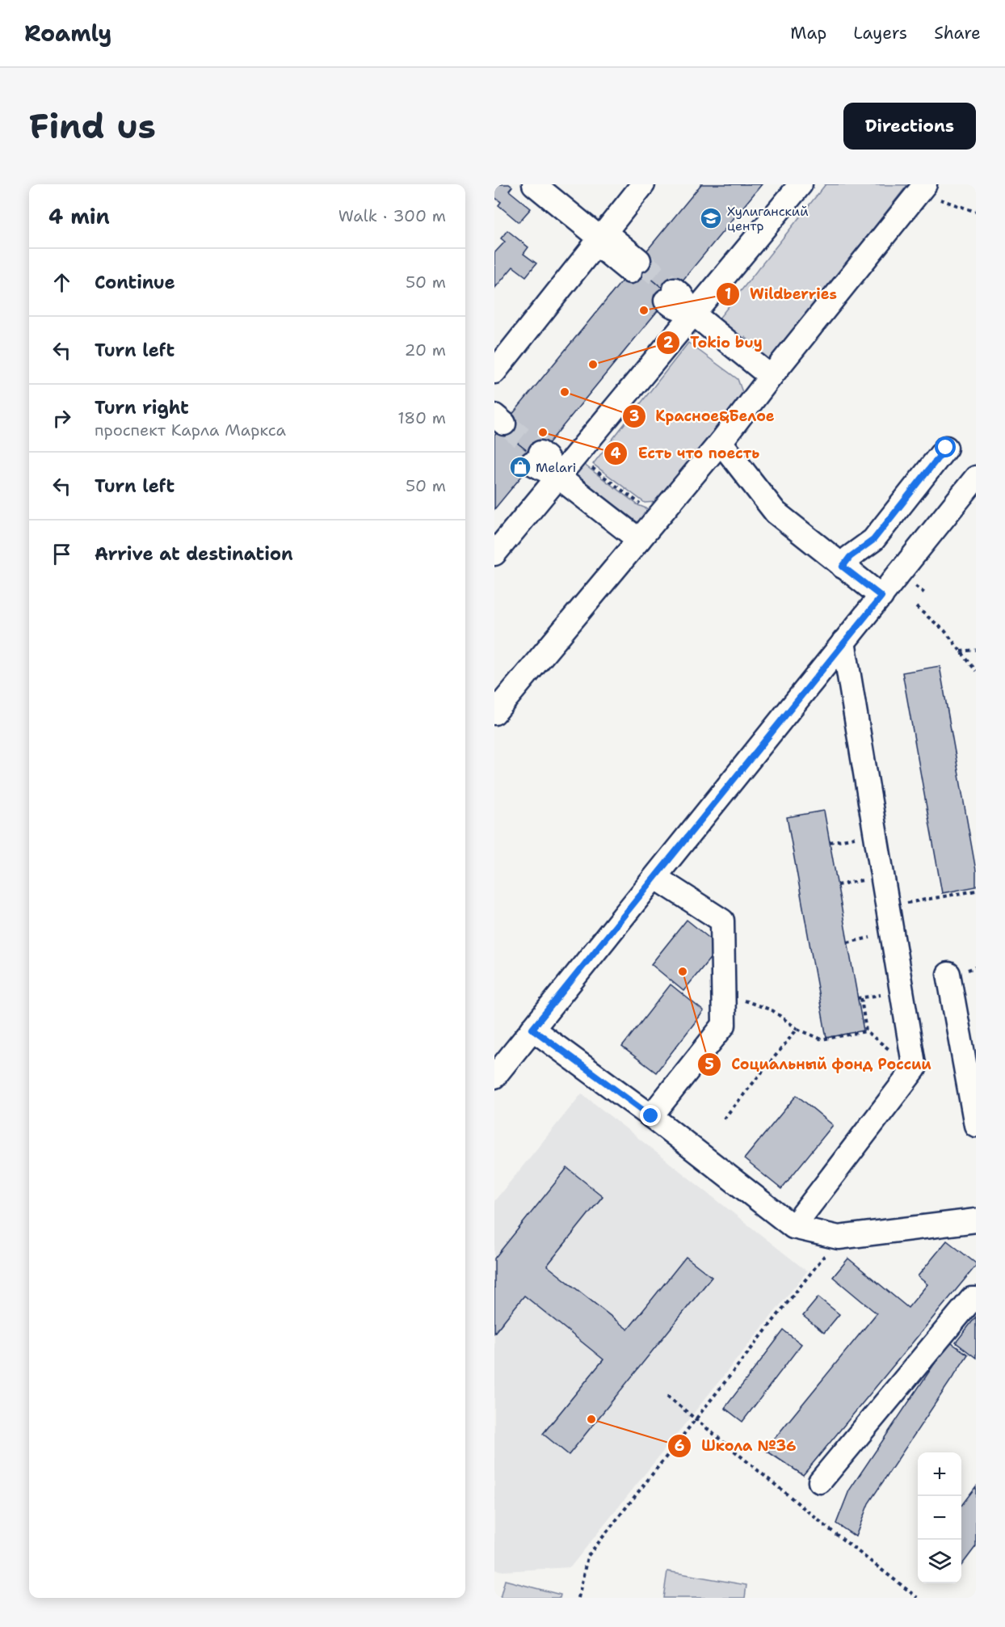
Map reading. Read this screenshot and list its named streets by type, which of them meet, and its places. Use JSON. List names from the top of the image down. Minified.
{"places":{"school or university":["Хулиганский центр"],"other":["Wildberries","Tokio buy","Красное&Белое","Есть что поесть","Социальный фонд России","Школа №36"],"shop":["Melari"]},"page":{"header":"Roamly","nav":["Map","Layers","Share"],"buttons":"Directions","title":"Find us","heading":["4 min","Walk · 300 m"],"list":[["Continue","50 m"],["Turn left","20 m"],["Turn right","проспект Карла Маркса","180 m"],["Turn left","50 m"],"Arrive at destination"],"map_buttons":["+","−"]}}
